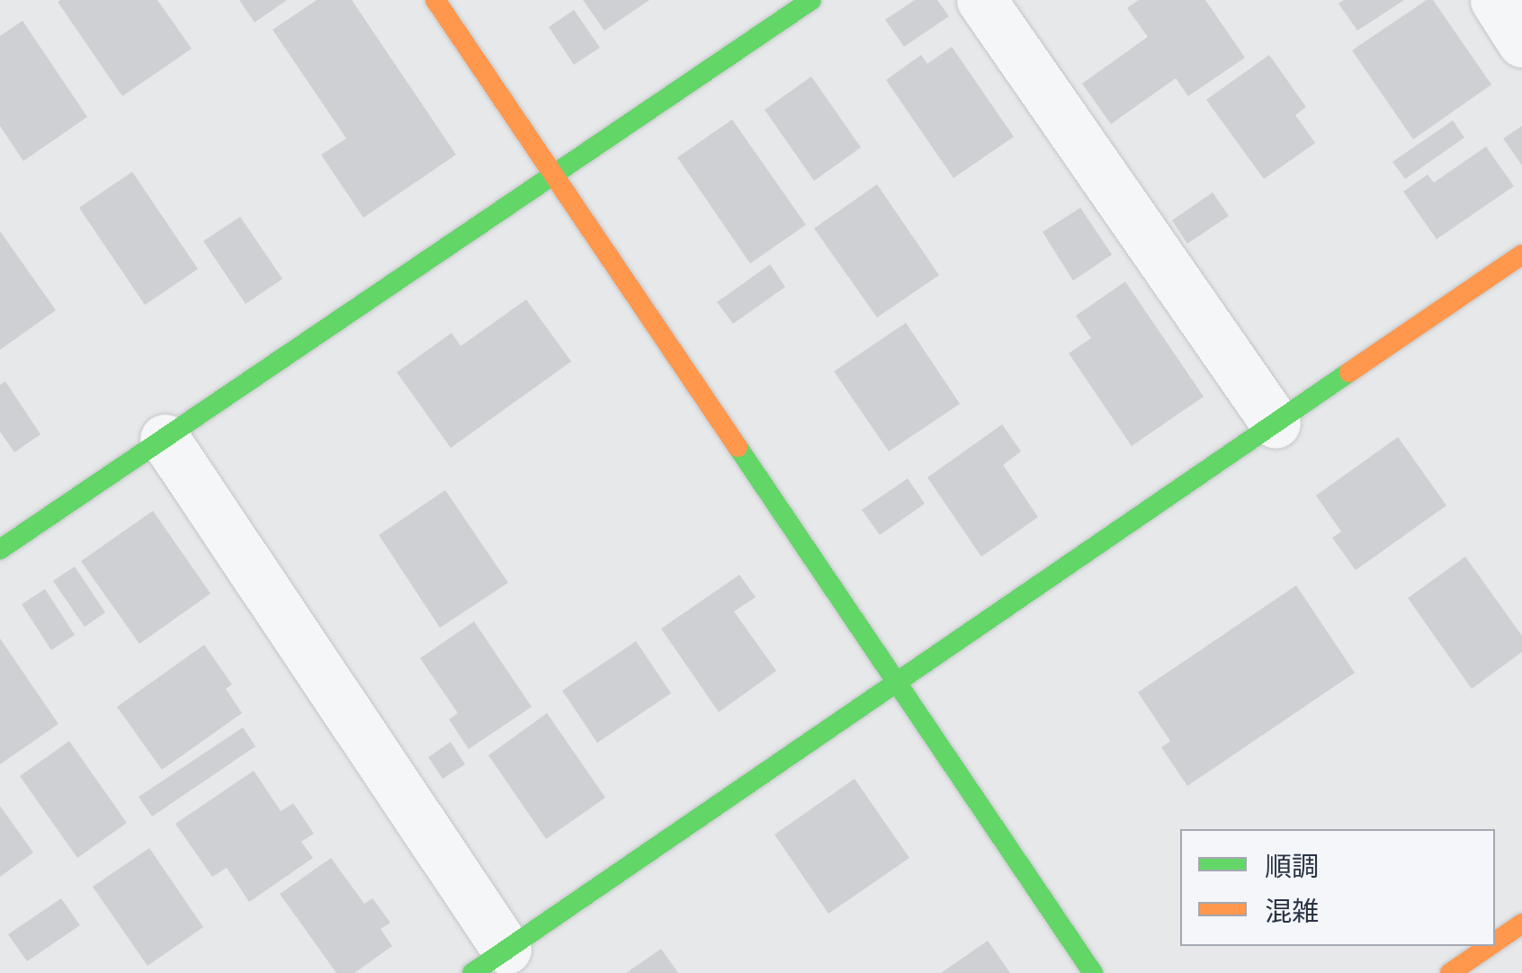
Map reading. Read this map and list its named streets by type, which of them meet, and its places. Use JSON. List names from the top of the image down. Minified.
{"legend":["順調","混雑"]}
